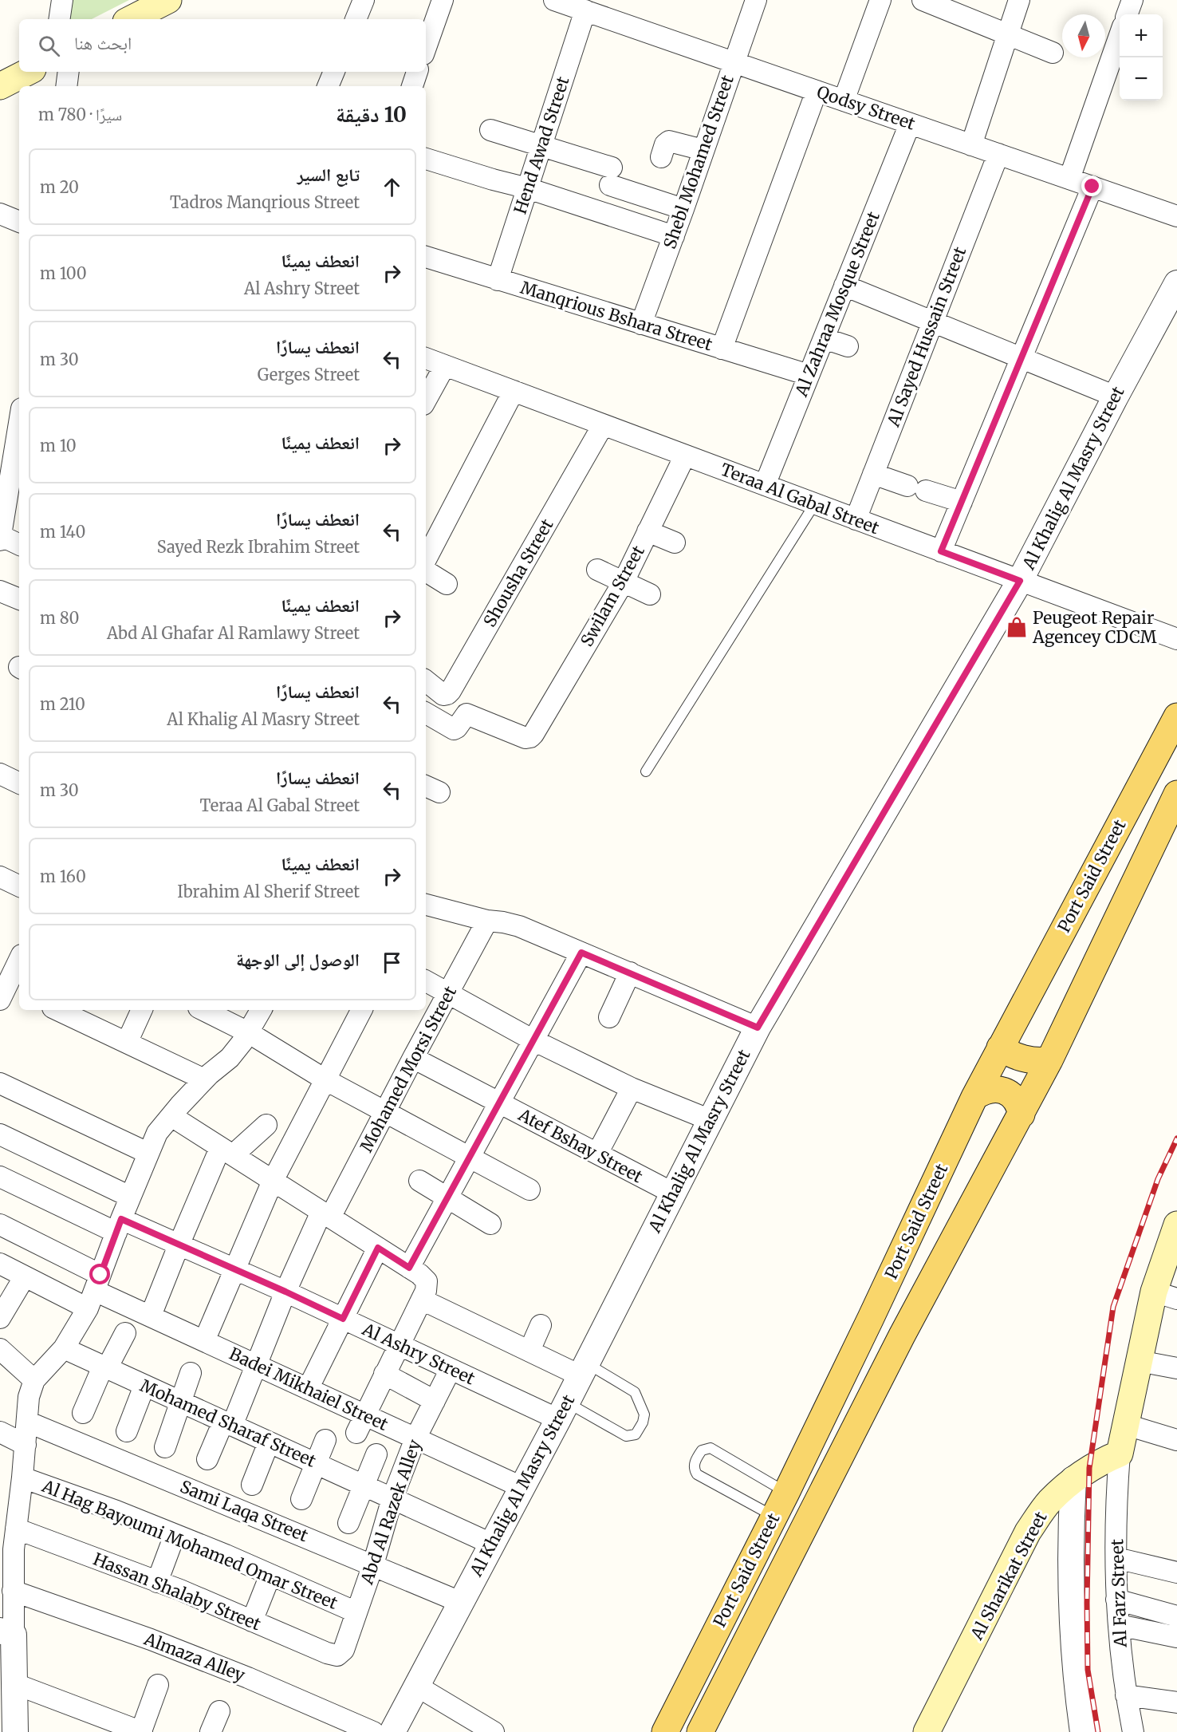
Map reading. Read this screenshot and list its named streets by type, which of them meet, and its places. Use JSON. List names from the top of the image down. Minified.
{"streets":{"main road":["Port Said Street","Al Sharikat Street"],"street":["Qodsy Street","Hend Awad Street","Shebl Mohamed Street","Al Zahraa Mosque Street","Manqrious Bshara Street","Al Sayed Hussain Street","Al Khalig Al Masry Street","Teraa Al Gabal Street","Shousha Street","Swilam Street","Mohamed Morsi Street","Atef Bshay Street","Al Ashry Street","Badei Mikhaiel Street","Mohamed Sharaf Street","Sami Laqa Street","Abd Al Razek Alley","Al Hag Bayoumi Mohamed Omar Street","Hassan Shalaby Street","Al Farz Street","Almaza Alley"]},"crossings":[["Qodsy Street","Hend Awad Street"],["Qodsy Street","Shebl Mohamed Street"],["Qodsy Street","Al Zahraa Mosque Street"],["Qodsy Street","Al Sayed Hussain Street"],["Hend Awad Street","Manqrious Bshara Street"],["Shebl Mohamed Street","Manqrious Bshara Street"],["Al Zahraa Mosque Street","Manqrious Bshara Street"],["Al Zahraa Mosque Street","Teraa Al Gabal Street"],["Al Sayed Hussain Street","Teraa Al Gabal Street"],["Al Khalig Al Masry Street","Teraa Al Gabal Street"],["Al Khalig Al Masry Street","Atef Bshay Street"],["Al Khalig Al Masry Street","Al Ashry Street"],["Al Khalig Al Masry Street","Badei Mikhaiel Street"],["Al Khalig Al Masry Street","Mohamed Sharaf Street"],["Al Khalig Al Masry Street","Sami Laqa Street"],["Teraa Al Gabal Street","Shousha Street"],["Teraa Al Gabal Street","Swilam Street"],["Mohamed Morsi Street","Atef Bshay Street"],["Mohamed Morsi Street","Al Ashry Street"],["Mohamed Morsi Street","Badei Mikhaiel Street"],["Mohamed Morsi Street","Mohamed Sharaf Street"],["Al Ashry Street","Abd Al Razek Alley"],["Badei Mikhaiel Street","Abd Al Razek Alley"],["Mohamed Sharaf Street","Abd Al Razek Alley"],["Sami Laqa Street","Abd Al Razek Alley"],["Abd Al Razek Alley","Al Hag Bayoumi Mohamed Omar Street"],["Abd Al Razek Alley","Hassan Shalaby Street"],["Al Sharikat Street","Al Farz Street"]],"places":{"shop":["Peugeot Repair Agencey CDCM"]},"north":"bottom","page":{"map_buttons":["+","−"],"search":"ابحث هنا","heading":["10 دقيقة","سيرًا · 780 m"],"list":[["تابع السير","Tadros Manqrious Street","20 m"],["انعطف يمينًا","Al Ashry Street","100 m"],["انعطف يسارًا","Gerges Street","30 m"],["انعطف يمينًا","10 m"],["انعطف يسارًا","Sayed Rezk Ibrahim Street","140 m"],["انعطف يمينًا","Abd Al Ghafar Al Ramlawy Street","80 m"],["انعطف يسارًا","Al Khalig Al Masry Street","210 m"],["انعطف يسارًا","Teraa Al Gabal Street","30 m"],["انعطف يمينًا","Ibrahim Al Sherif Street","160 m"],"الوصول إلى الوجهة"]}}
